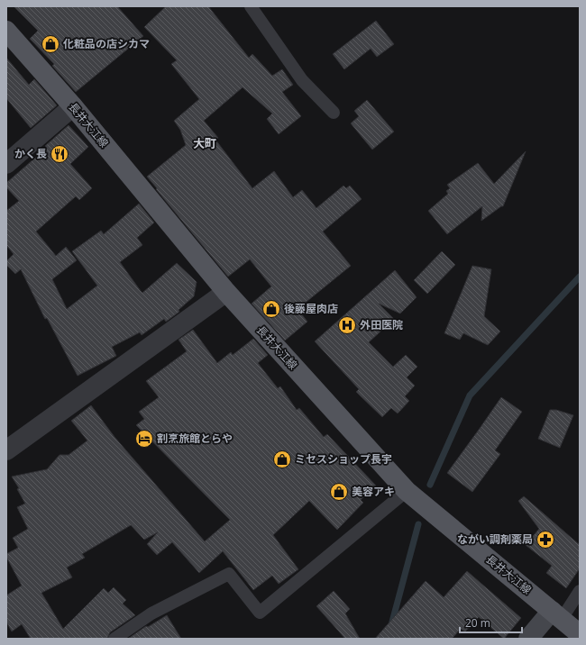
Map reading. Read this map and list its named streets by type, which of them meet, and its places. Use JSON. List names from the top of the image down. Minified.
{"streets":{"main road":["長井大江線"]},"districts":["大町"],"places":{"shop":["化粧品の店シカマ","後藤屋肉店","ミセスショップ長宇","美容アキ"],"restaurant":["かく長"],"hospital":["外田医院"],"hotel":["割烹旅館とらや"],"pharmacy":["ながい調剤薬局"]},"scale_bar":"20 m"}
